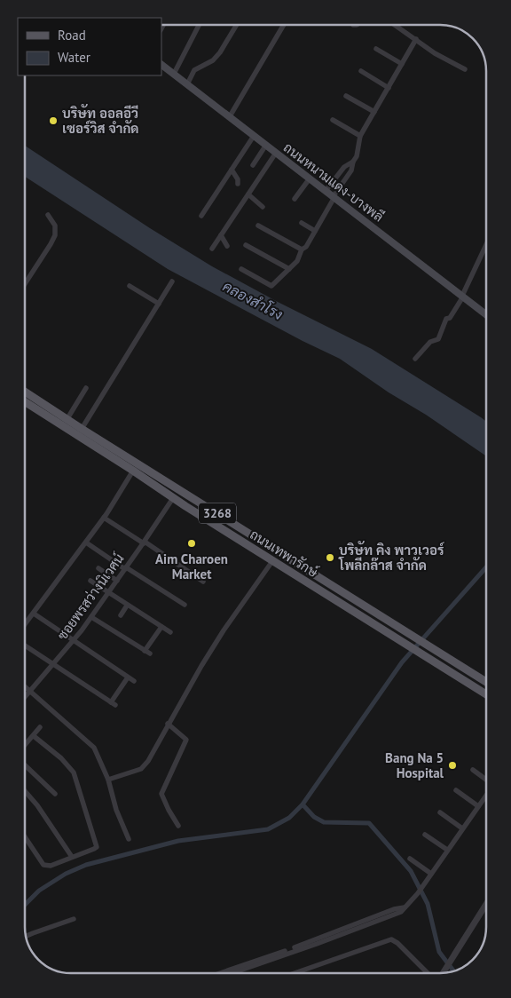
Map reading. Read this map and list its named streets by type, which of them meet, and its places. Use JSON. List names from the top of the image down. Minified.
{"streets":{"main road":["ถนนหนามแดง-บางพลี","3268","ถนนเทพารักษ์"],"street":["ซอยพรสว่างนิเวศน์"]},"crossings":[["ถนนเทพารักษ์","ซอยพรสว่างนิเวศน์"]],"water":["คลองสำโรง"],"places":["บริษัท ออลอีวี เซอร์วิส จำกัด","Aim Charoen Market","บริษัท คิง พาวเวอร์ โพลีกล๊าส จำกัด","Bang Na 5 Hospital"],"legend":["Road","Water"]}
